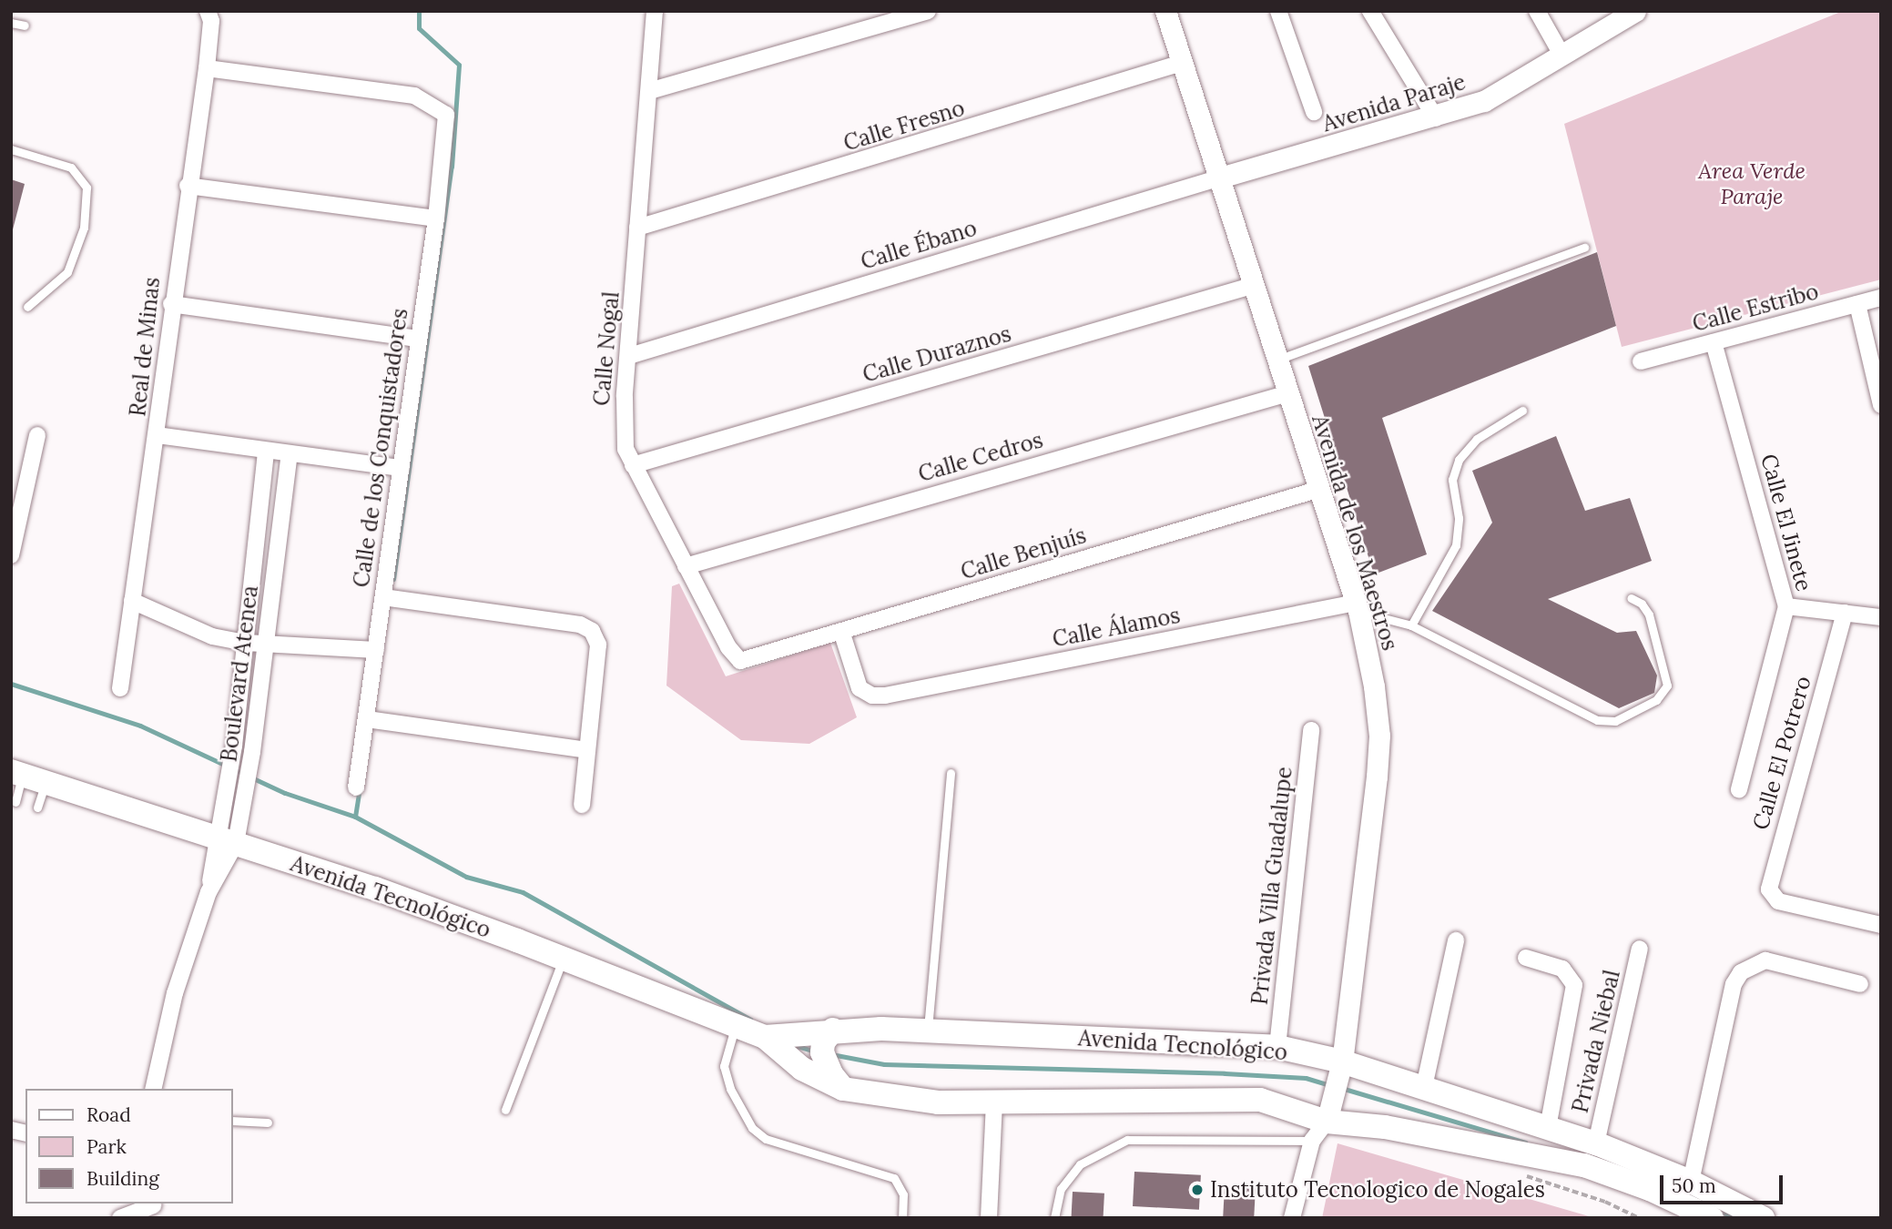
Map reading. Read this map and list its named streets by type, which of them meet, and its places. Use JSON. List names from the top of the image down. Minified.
{"streets":{"main road":["Avenida Tecnológico"],"street":["Avenida Paraje","Calle Fresno","Calle Ébano","Calle Estribo","Real de Minas","Calle Nogal","Calle Duraznos","Calle de los Conquistadores","Calle Cedros","Calle El Jinete","Avenida de los Maestros","Calle Benjuís","Calle Álamos","Boulevard Atenea","Calle El Potrero","Privada Villa Guadalupe","Privada Niebal"]},"crossings":[["Avenida Paraje","Calle Ébano"],["Avenida Paraje","Avenida de los Maestros"],["Calle Fresno","Calle Nogal"],["Calle Fresno","Avenida de los Maestros"],["Calle Ébano","Calle Nogal"],["Calle Ébano","Avenida de los Maestros"],["Calle Estribo","Calle El Jinete"],["Real de Minas","Calle de los Conquistadores"],["Calle Nogal","Calle Duraznos"],["Calle Nogal","Calle Cedros"],["Calle Nogal","Calle Benjuís"],["Calle Duraznos","Avenida de los Maestros"],["Calle Cedros","Avenida de los Maestros"],["Avenida de los Maestros","Calle Benjuís"],["Avenida de los Maestros","Calle Álamos"],["Avenida de los Maestros","Avenida Tecnológico"],["Calle Benjuís","Calle Álamos"],["Boulevard Atenea","Avenida Tecnológico"],["Privada Villa Guadalupe","Avenida Tecnológico"],["Avenida Tecnológico","Privada Niebal"]],"parks":["Area Verde Paraje"],"places":["Instituto Tecnologico de Nogales"],"legend":["Road","Park","Building"],"scale_bar":"50 m"}
